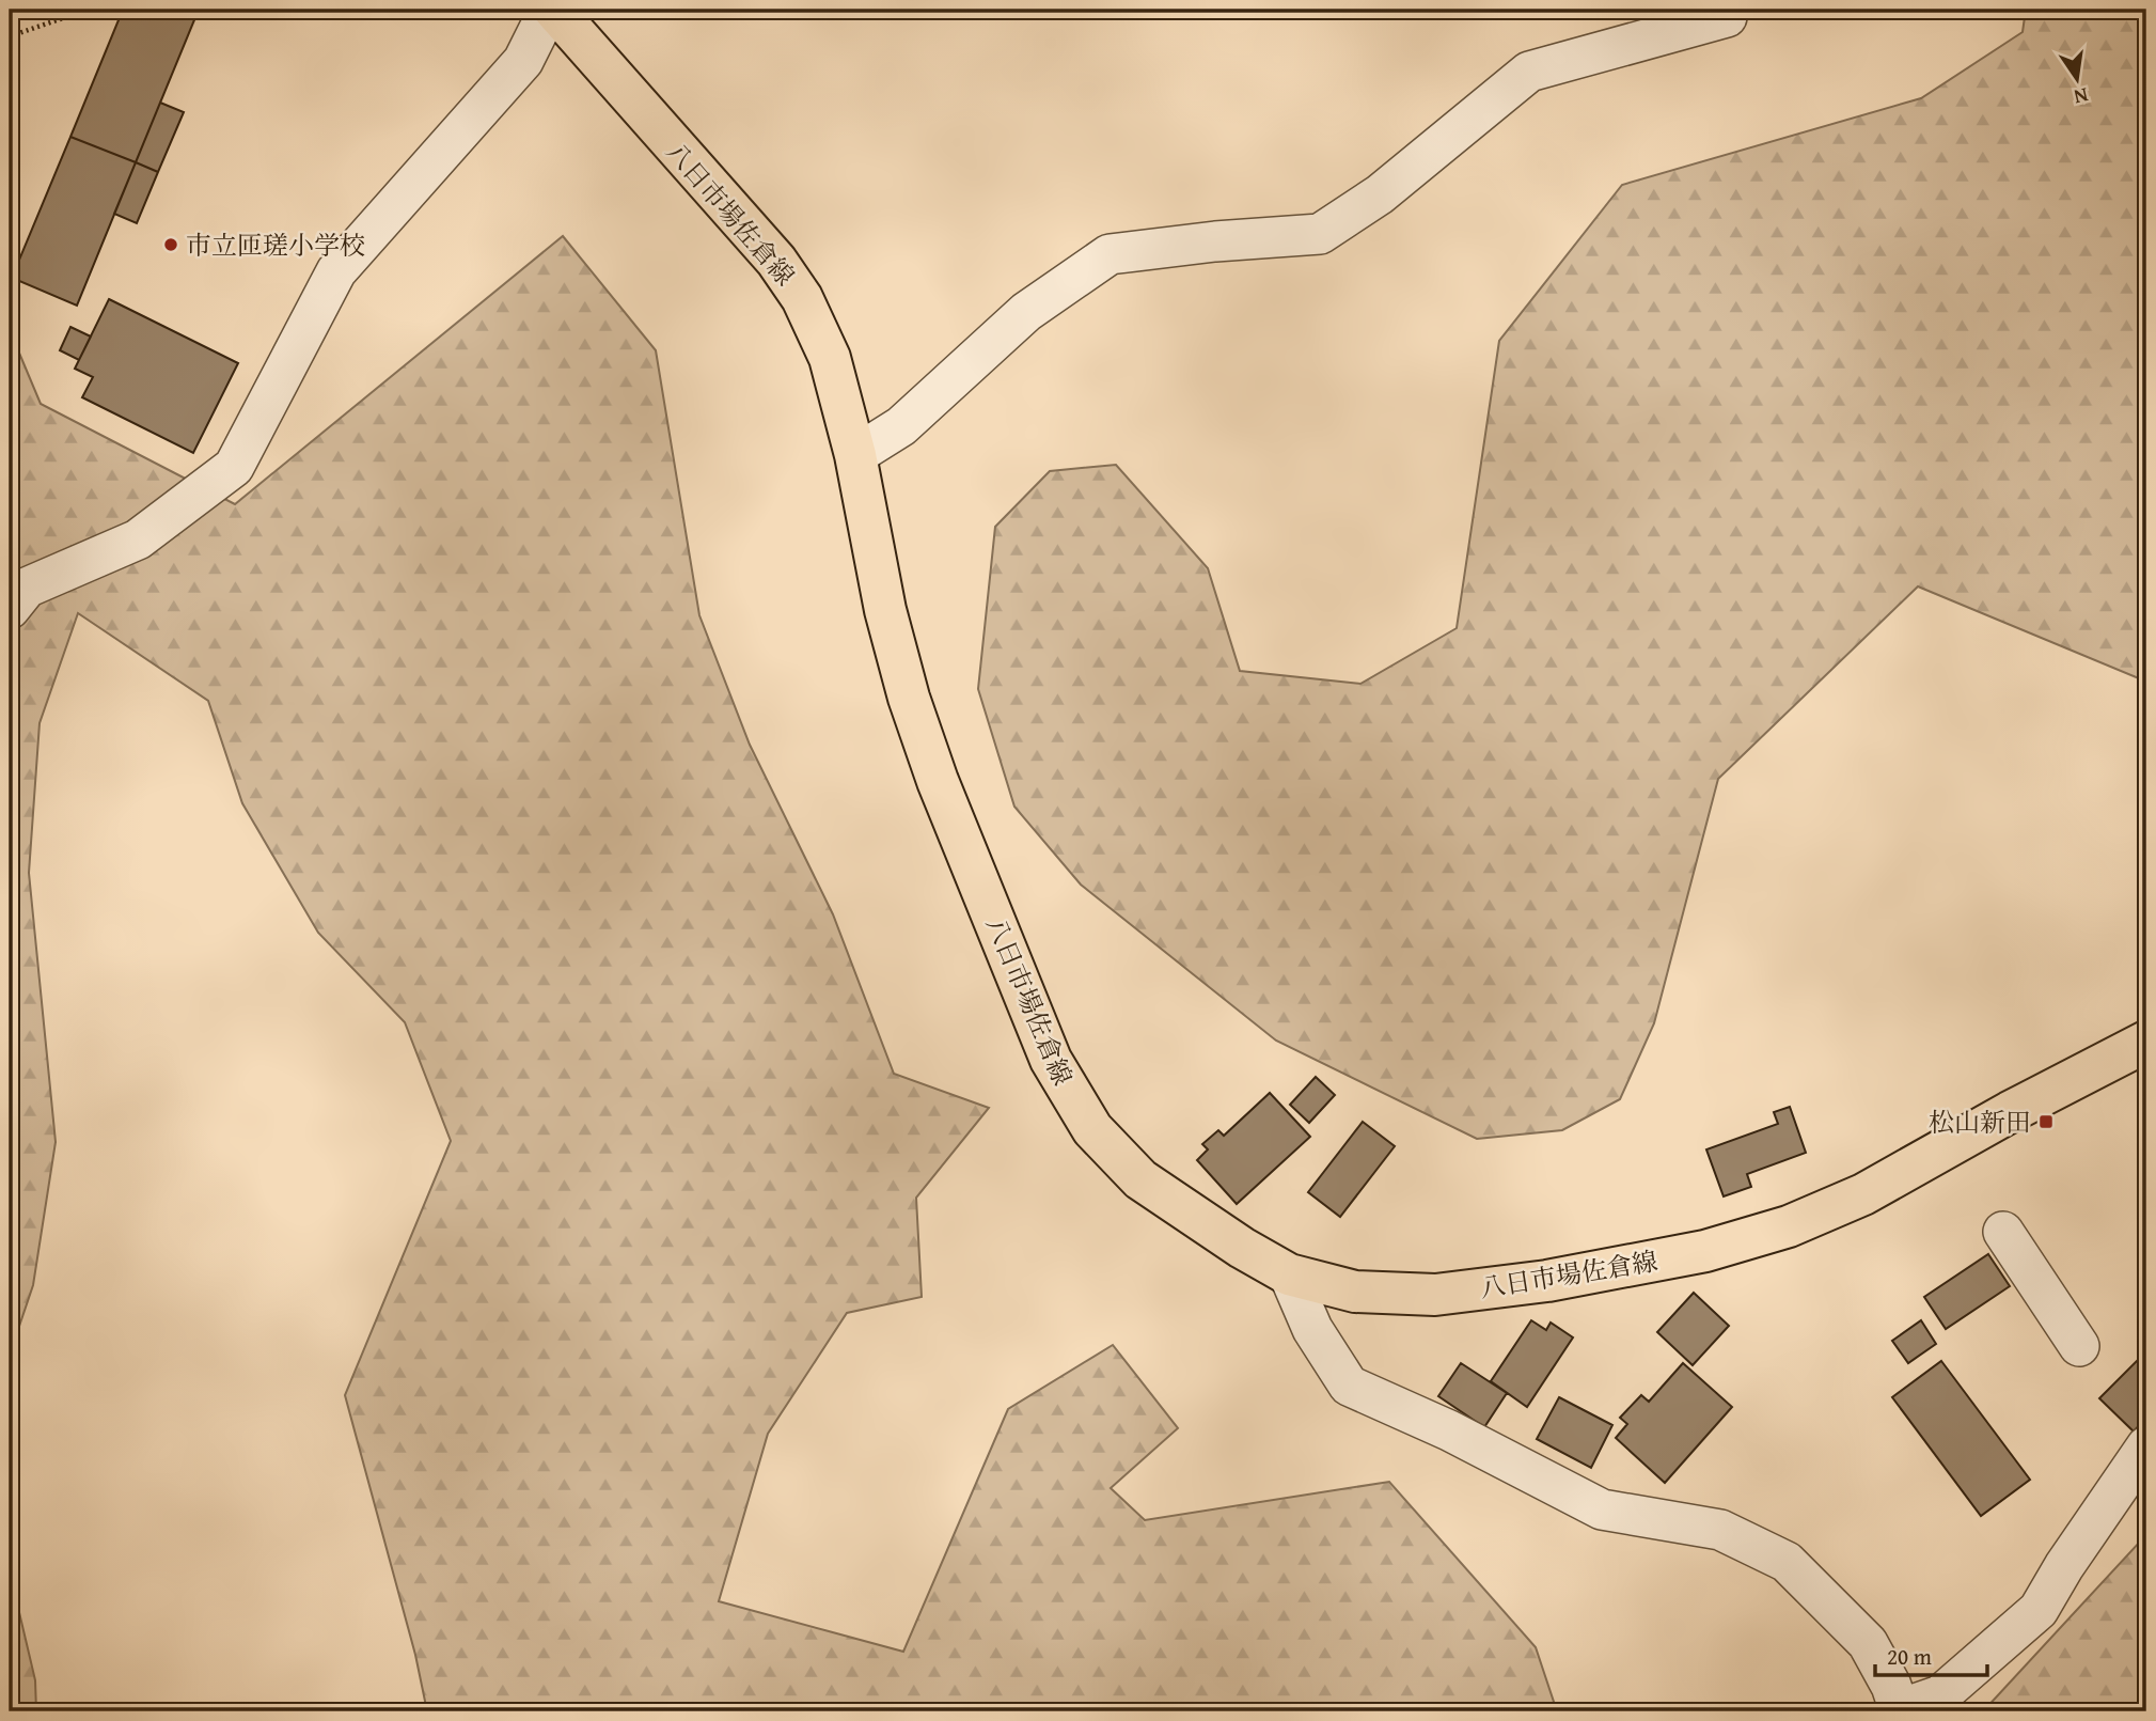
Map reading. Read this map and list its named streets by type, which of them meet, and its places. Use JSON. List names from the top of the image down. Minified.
{"streets":{"main road":["八日市場佐倉線"]},"places":{"other":["市立匝瑳小学校"],"transit":["松山新田"]},"scale_bar":"20 m","north":"bottom"}
